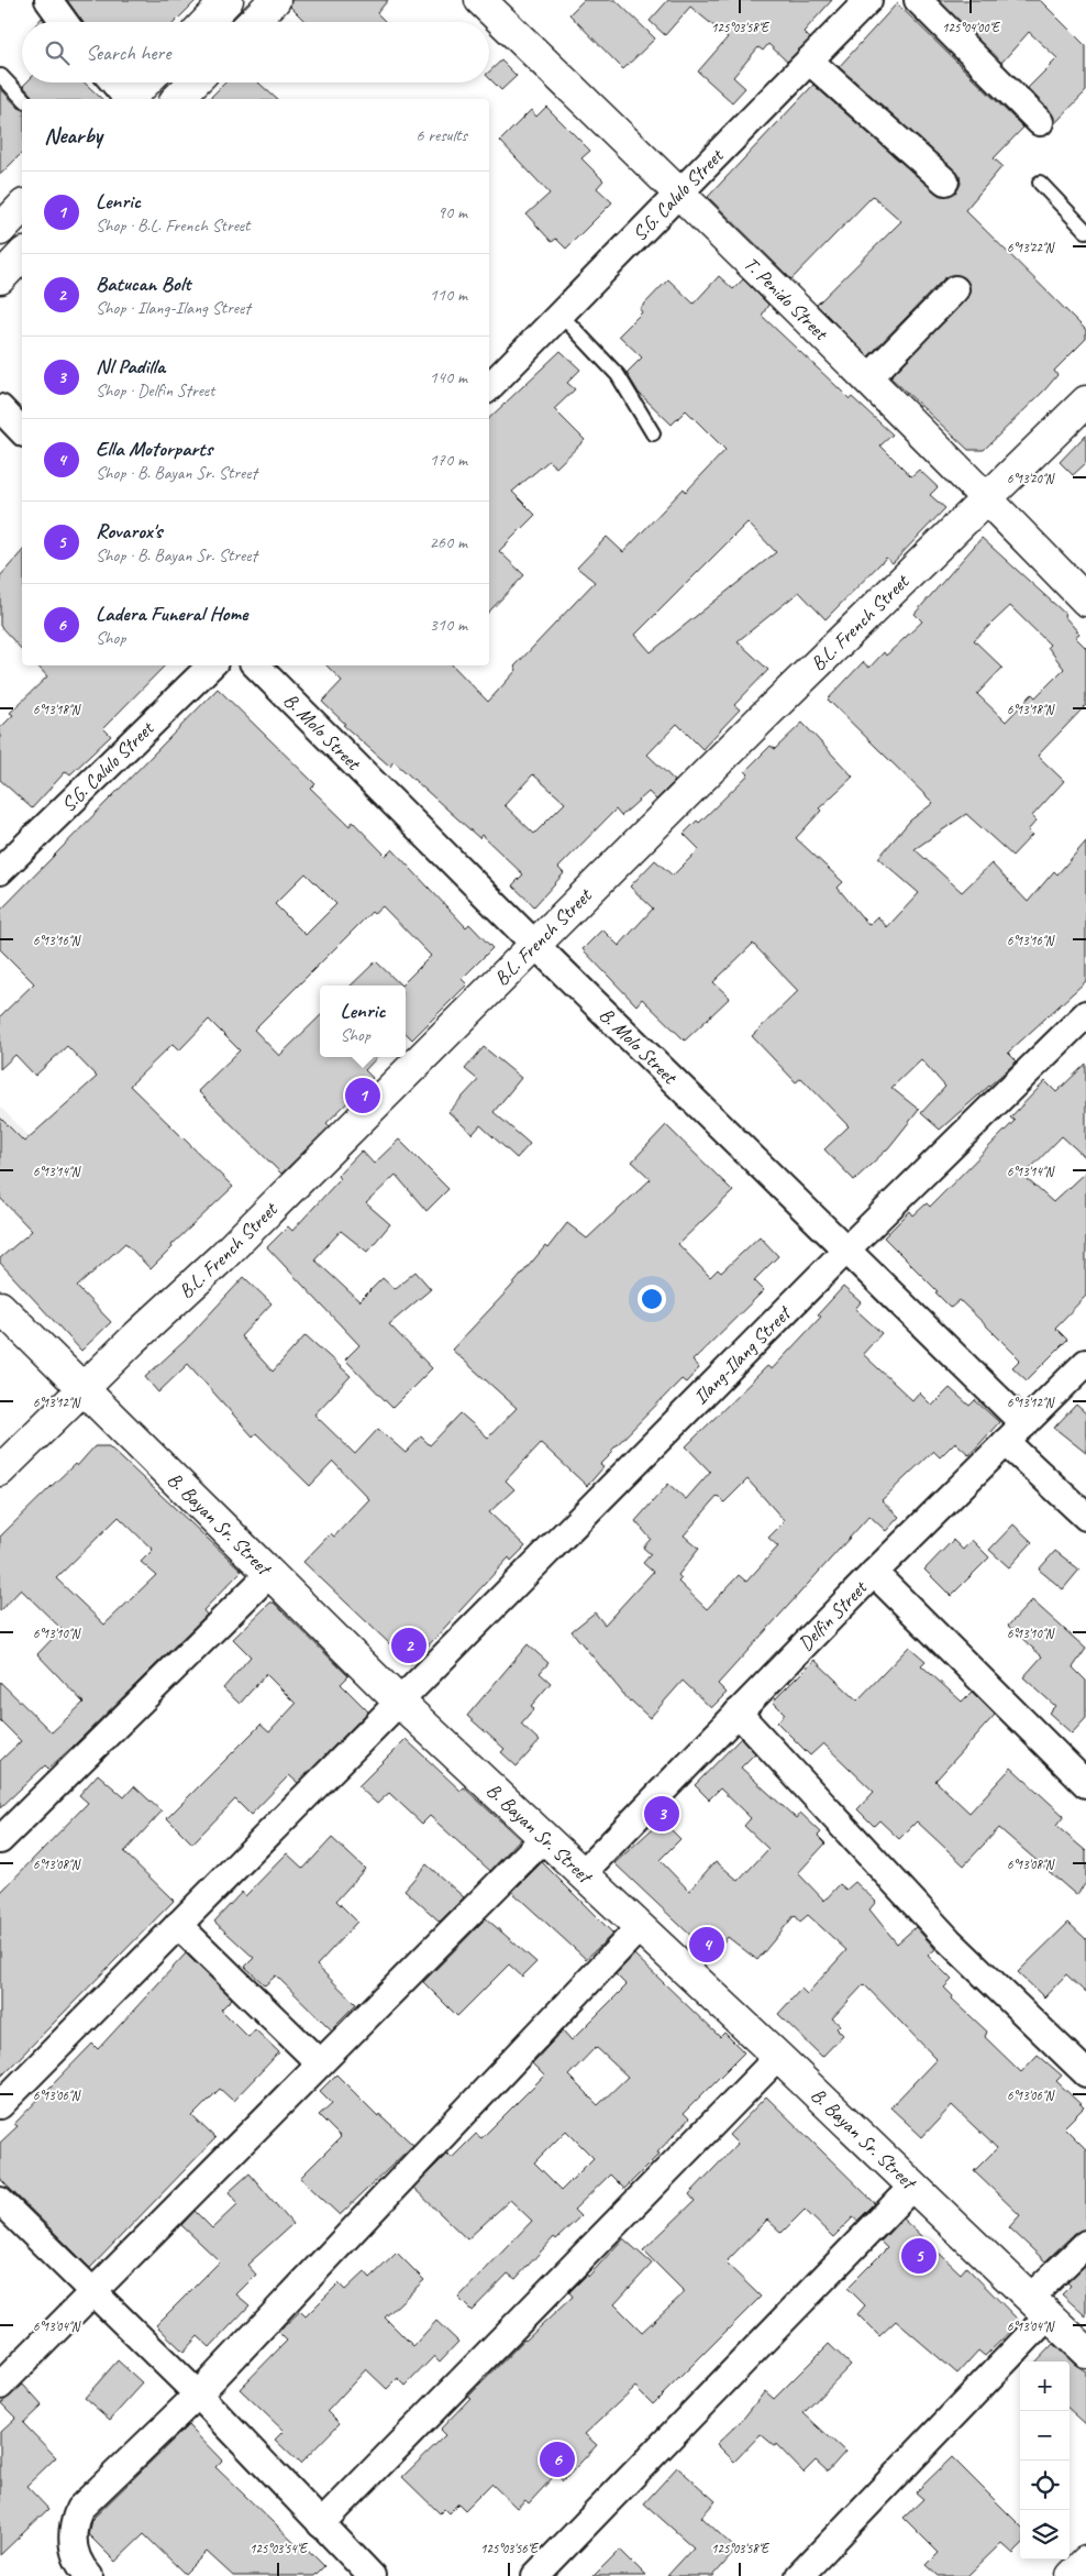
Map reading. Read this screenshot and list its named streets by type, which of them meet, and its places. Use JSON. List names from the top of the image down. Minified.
{"streets":{"street":["S.G. Calulo Street","T. Penido Street","B.L. French Street","B. Molo Street","Ilang-Ilang Street","B. Bayan Sr. Street","Delfin Street"]},"crossings":[["S.G. Calulo Street","T. Penido Street"],["T. Penido Street","B.L. French Street"],["B.L. French Street","B. Molo Street"],["B.L. French Street","B. Bayan Sr. Street"],["B. Molo Street","Ilang-Ilang Street"],["B. Molo Street","Delfin Street"],["Ilang-Ilang Street","B. Bayan Sr. Street"],["B. Bayan Sr. Street","Delfin Street"]],"page":{"search":"Search here","heading":["Nearby","6 results"],"list":[{"mark":"1","name":"Lenric","note":"Shop · B.L. French Street","value":"90 m"},{"mark":"2","name":"Batucan Bolt","note":"Shop · Ilang-Ilang Street","value":"110 m"},{"mark":"3","name":"Nl Padilla","note":"Shop · Delfin Street","value":"140 m"},{"mark":"4","name":"Ella Motorparts","note":"Shop · B. Bayan Sr. Street","value":"170 m"},{"mark":"5","name":"Rovarox's","note":"Shop · B. Bayan Sr. Street","value":"260 m"},{"mark":"6","name":"Ladera Funeral Home","note":"Shop","value":"310 m"}],"popup":["Lenric","Shop"],"pins":["1","2","3","4","5","6"],"map_buttons":["+","−"]},"coordinates":["125°03'58\"E","125°04'00\"E","6°13'22\"N","6°13'20\"N","6°13'18\"N","6°13'16\"N","6°13'14\"N","6°13'12\"N","6°13'10\"N","6°13'08\"N","6°13'06\"N","6°13'04\"N","125°03'54\"E","125°03'56\"E"]}
